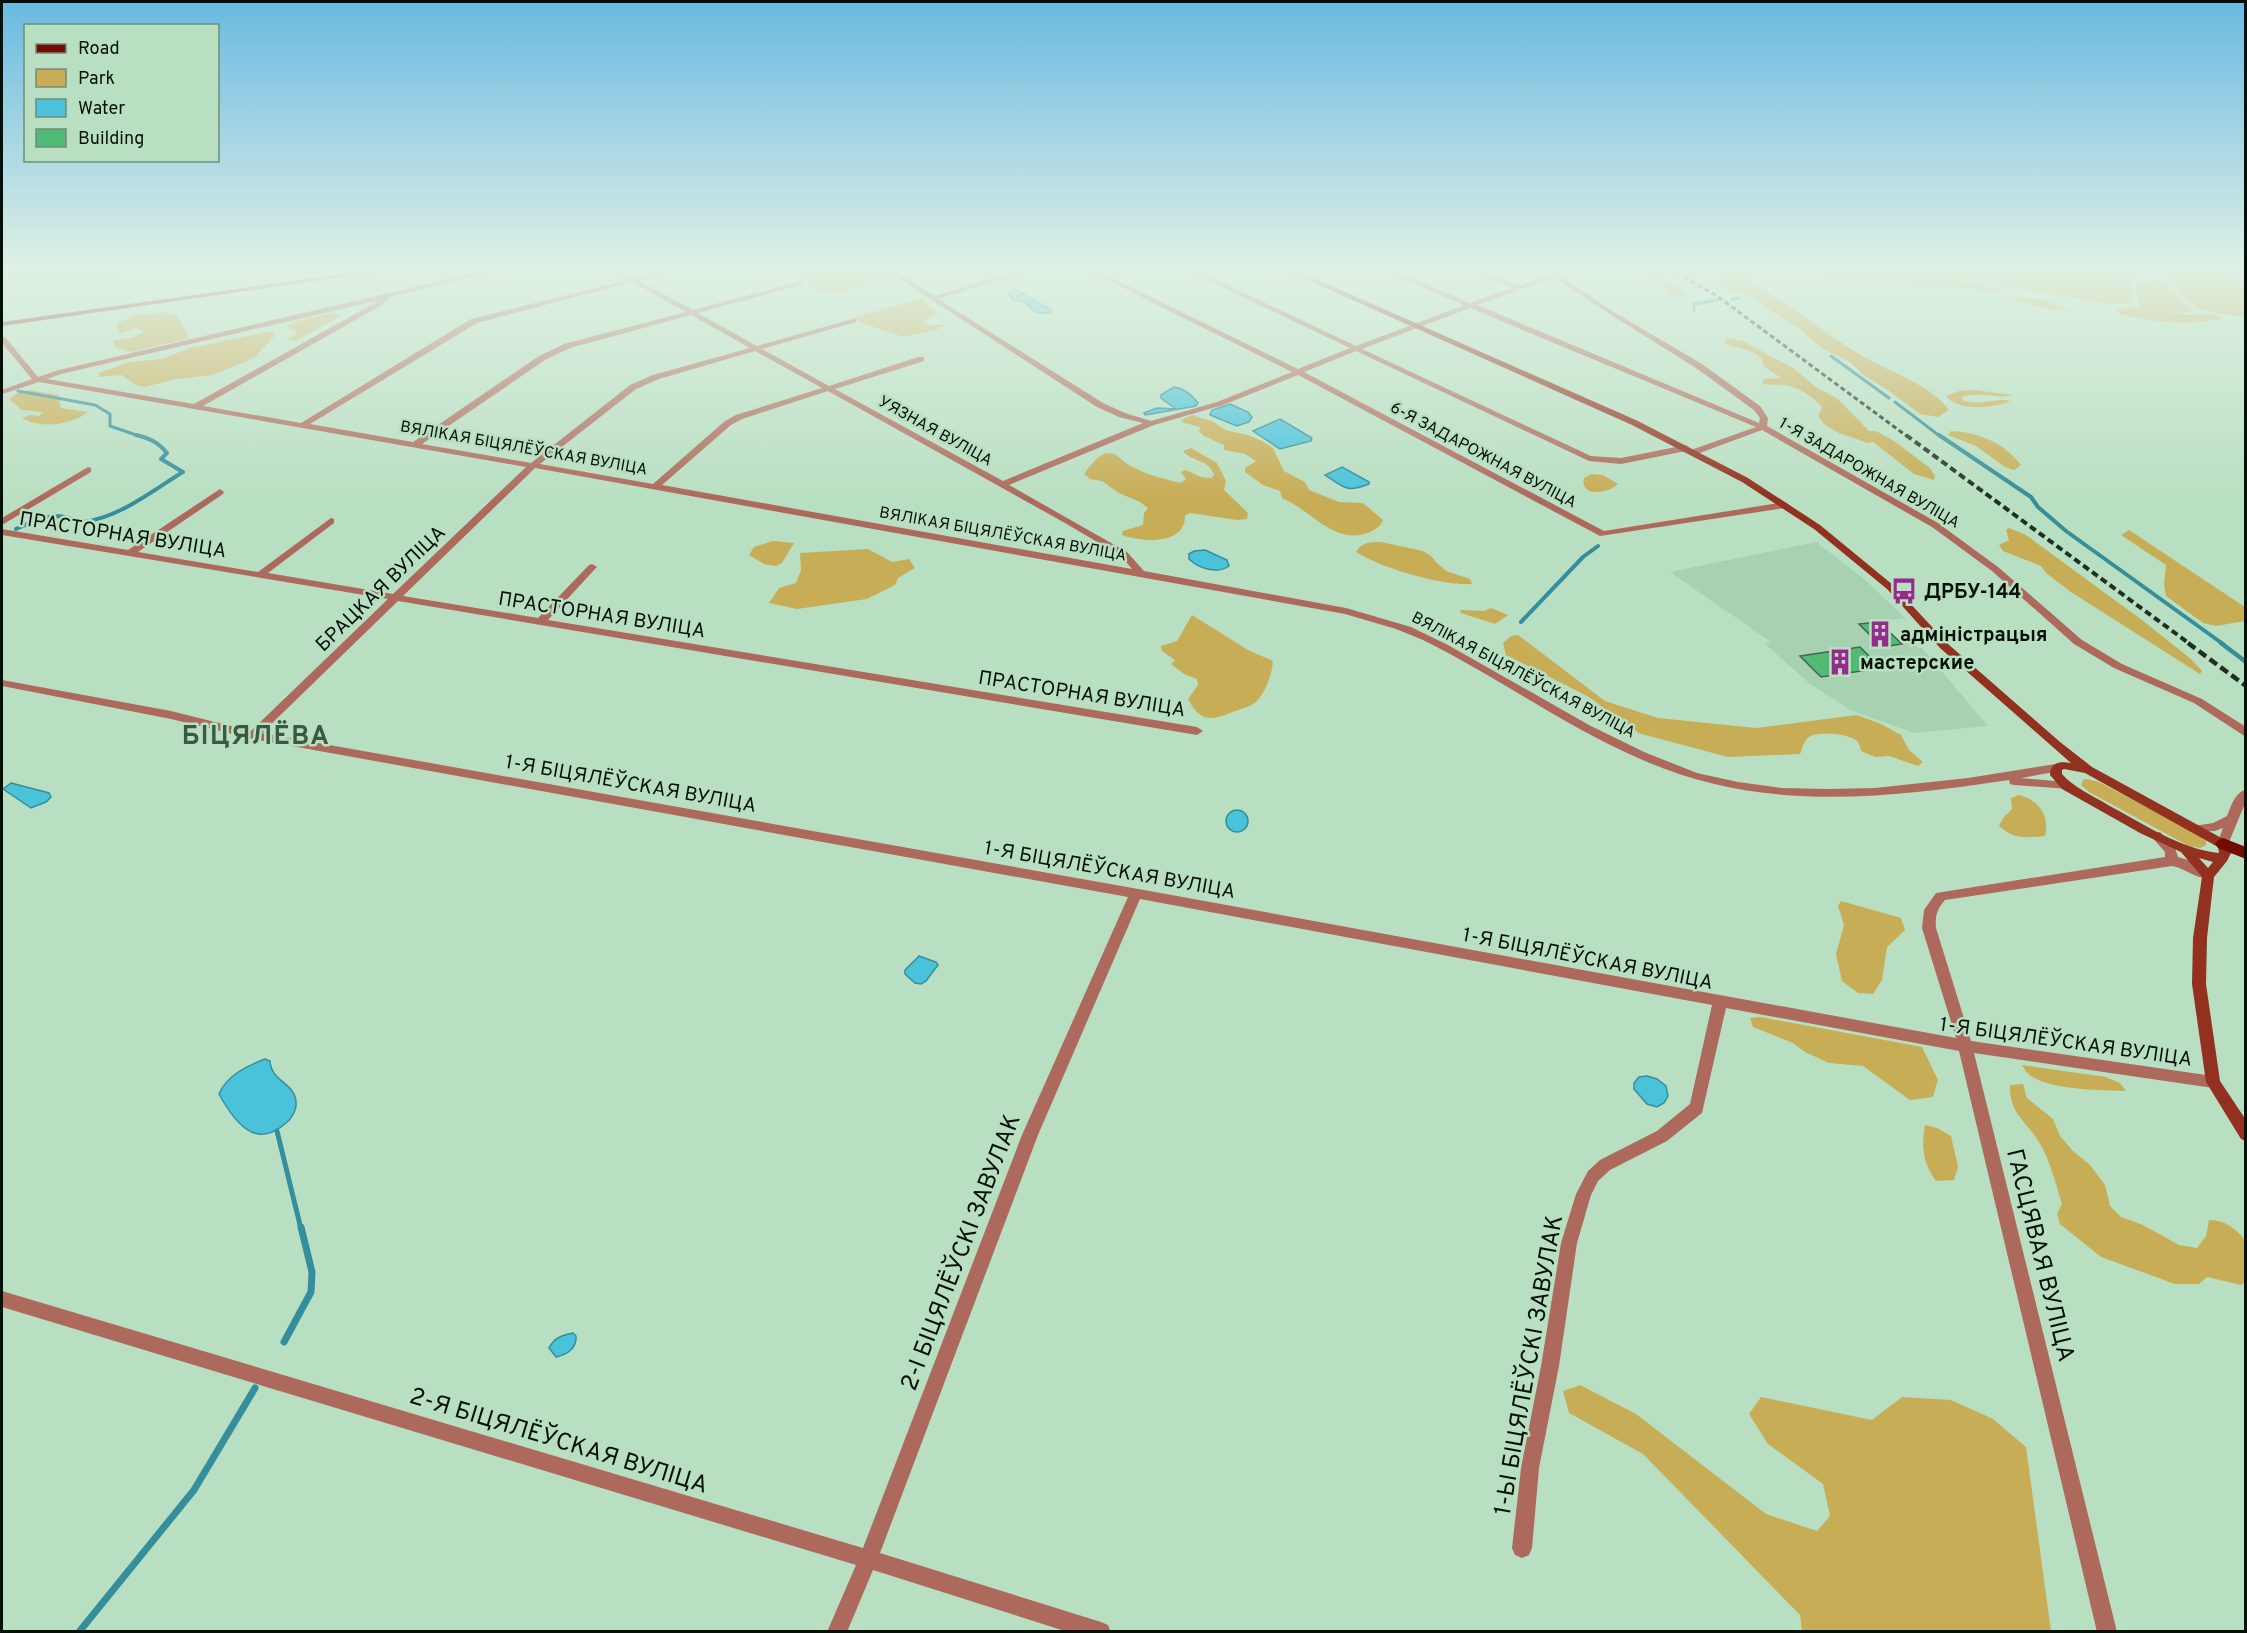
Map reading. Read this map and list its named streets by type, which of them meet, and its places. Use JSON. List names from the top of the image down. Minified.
{"streets":{"street":["УЯЗНАЯ ВУЛІЦА","ВЯЛІКАЯ БІЦЯЛЁЎСКАЯ ВУЛІЦА","6-Я ЗАДАРОЖНАЯ ВУЛІЦА","1-Я ЗАДАРОЖНАЯ ВУЛІЦА","ПРАСТОРНАЯ ВУЛІЦА","БРАЦКАЯ ВУЛІЦА","1-Я БІЦЯЛЁЎСКАЯ ВУЛІЦА","2-І БІЦЯЛЁЎСКІ ЗАВУЛАК","ГАСЦЯВАЯ ВУЛІЦА","1-Ы БІЦЯЛЁЎСКІ ЗАВУЛАК","2-Я БІЦЯЛЁЎСКАЯ ВУЛІЦА"]},"crossings":[["УЯЗНАЯ ВУЛІЦА","ВЯЛІКАЯ БІЦЯЛЁЎСКАЯ ВУЛІЦА"],["УЯЗНАЯ ВУЛІЦА","БРАЦКАЯ ВУЛІЦА"],["ВЯЛІКАЯ БІЦЯЛЁЎСКАЯ ВУЛІЦА","БРАЦКАЯ ВУЛІЦА"],["ПРАСТОРНАЯ ВУЛІЦА","БРАЦКАЯ ВУЛІЦА"],["БРАЦКАЯ ВУЛІЦА","1-Я БІЦЯЛЁЎСКАЯ ВУЛІЦА"],["1-Я БІЦЯЛЁЎСКАЯ ВУЛІЦА","2-І БІЦЯЛЁЎСКІ ЗАВУЛАК"],["1-Я БІЦЯЛЁЎСКАЯ ВУЛІЦА","ГАСЦЯВАЯ ВУЛІЦА"],["1-Я БІЦЯЛЁЎСКАЯ ВУЛІЦА","1-Ы БІЦЯЛЁЎСКІ ЗАВУЛАК"],["2-І БІЦЯЛЁЎСКІ ЗАВУЛАК","2-Я БІЦЯЛЁЎСКАЯ ВУЛІЦА"]],"districts":["БІЦЯЛЁВА"],"places":{"bus stop":["ДРБУ-144"],"building":["адміністрацыя","мастерские"]},"legend":["Road","Park","Water","Building"]}
